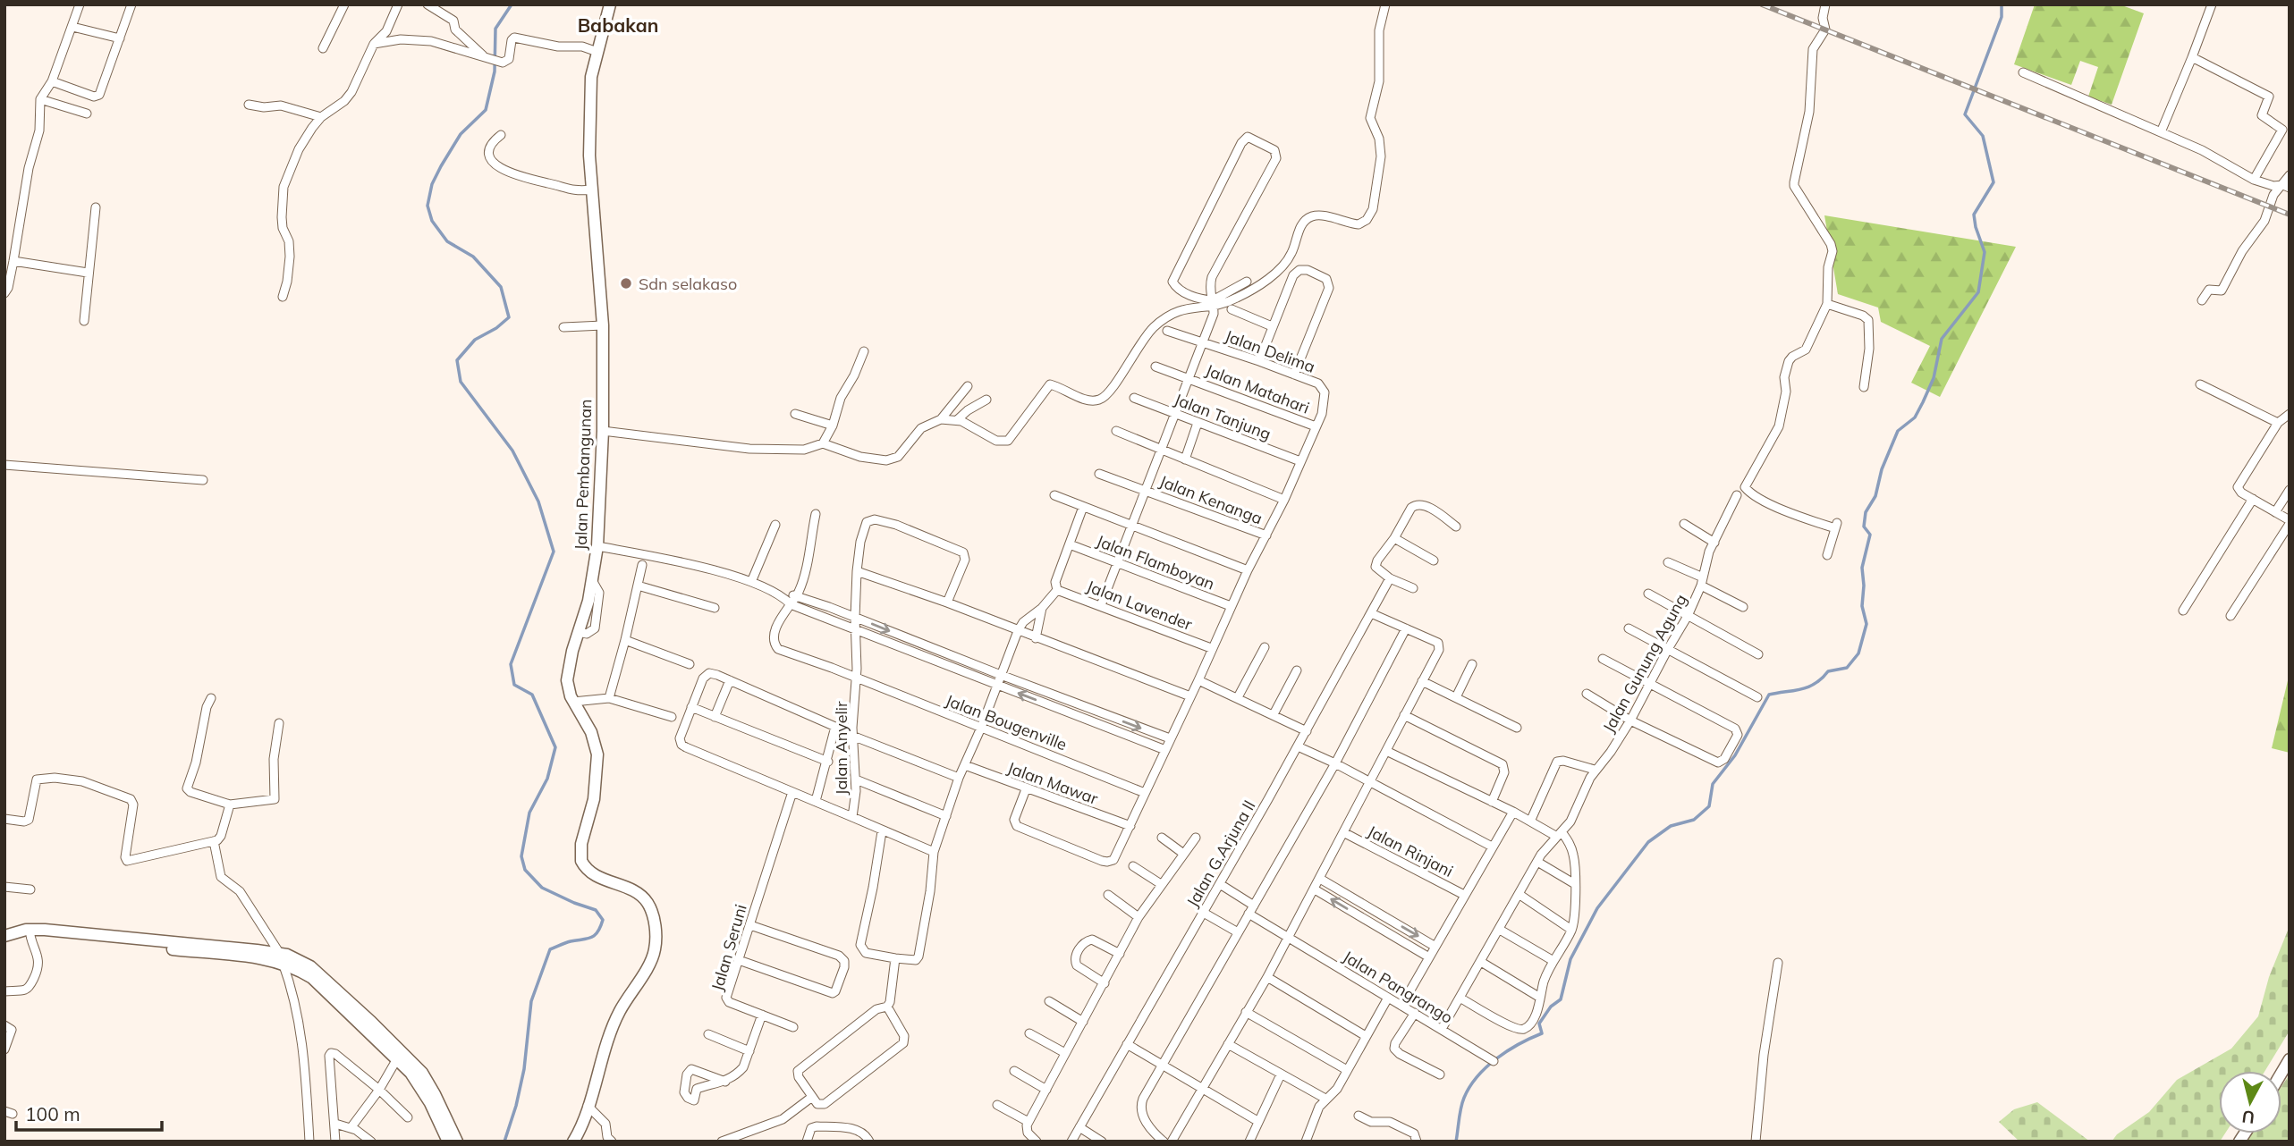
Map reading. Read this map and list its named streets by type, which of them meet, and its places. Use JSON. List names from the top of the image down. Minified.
{"streets":{"street":["Jalan Delima","Jalan Matahari","Jalan Tanjung","Jalan Pembangunan","Jalan Kenanga","Jalan Flamboyan","Jalan Lavender","Jalan Gunung Agung","Jalan Bougenville","Jalan Anyelir","Jalan Mawar","Jalan Rinjani","Jalan G.Arjuna ll","Jalan Seruni","Jalan Pangrango"]},"crossings":[["Jalan Delima","Jalan Matahari"],["Jalan Gunung Agung","Jalan Pangrango"],["Jalan Bougenville","Jalan Anyelir"]],"districts":["Babakan"],"places":["Sdn selakaso"],"scale_bar":"100 m","north":"bottom"}
